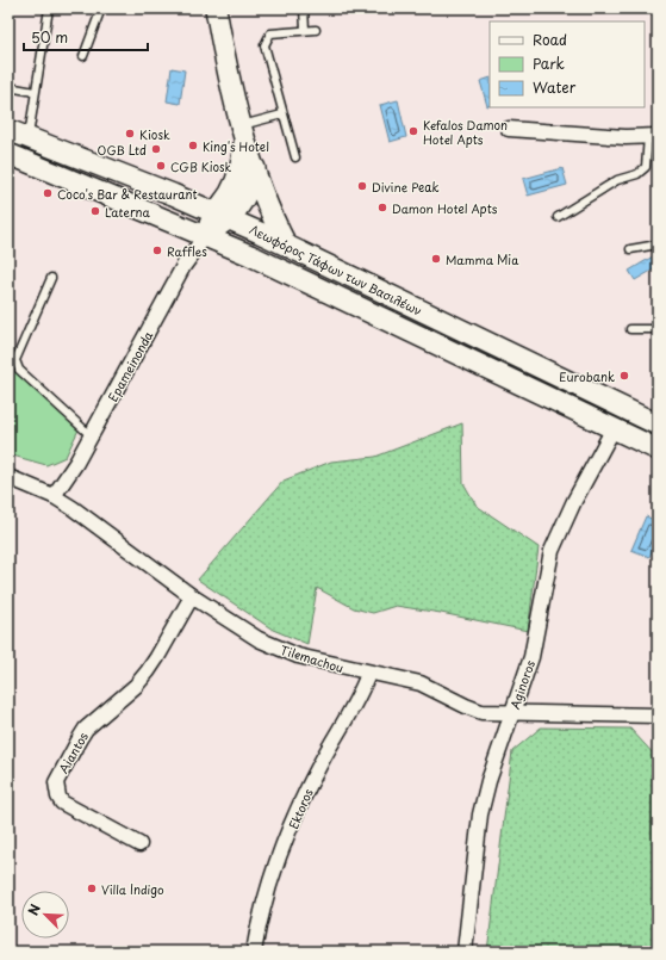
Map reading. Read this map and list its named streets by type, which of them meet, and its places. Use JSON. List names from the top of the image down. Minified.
{"streets":{"main road":["Λεωφόρος Τάφων των Βασιλέων"],"street":["Epameinonda","Tilemachou","Aginoros","Aiantos","Ektoros"]},"crossings":[["Λεωφόρος Τάφων των Βασιλέων","Epameinonda"],["Λεωφόρος Τάφων των Βασιλέων","Aginoros"],["Epameinonda","Tilemachou"],["Tilemachou","Aginoros"],["Tilemachou","Aiantos"],["Tilemachou","Ektoros"]],"places":["Kefalos Damon Hotel Apts","Kiosk","King's Hotel","OGB Ltd","CGB Kiosk","Divine Peak","Coco's Bar & Restaurant","Damon Hotel Apts","Laterna","Raffles","Mamma Mia","Eurobank","Villa Indigo"],"legend":["Road","Park","Water"],"scale_bar":"50 m","north":"top left"}
